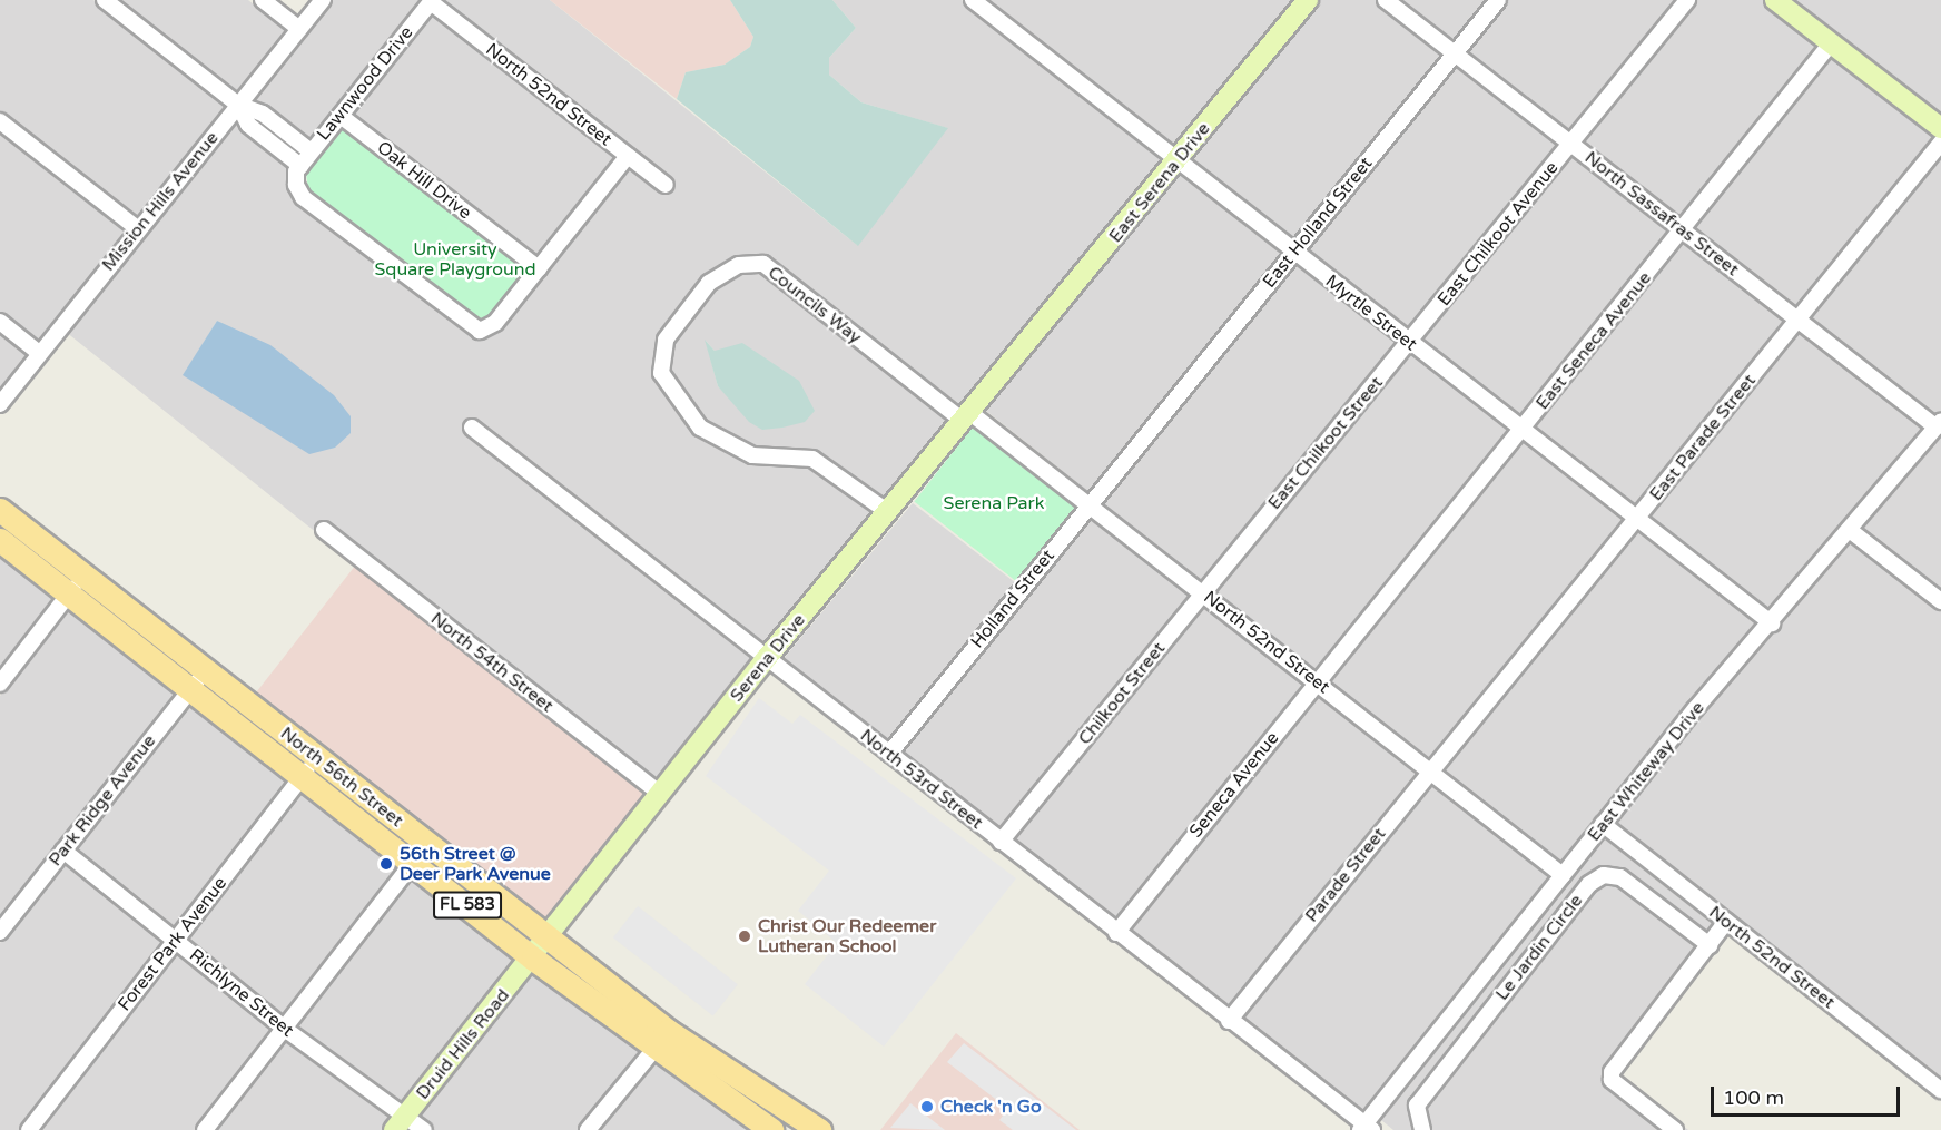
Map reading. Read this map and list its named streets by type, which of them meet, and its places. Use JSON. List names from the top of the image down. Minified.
{"streets":{"main road":["North 56th Street","FL 583"],"street":["Lawnwood Drive","North 52nd Street","Oak Hill Drive","East Serena Drive","Mission Hills Avenue","North Sassafras Street","East Holland Street","East Chilkoot Avenue","Councils Way","Myrtle Street","East Seneca Avenue","East Parade Street","East Chilkoot Street","Holland Street","Serena Drive","North 54th Street","Chilkoot Street","East Whiteway Drive","North 53rd Street","Seneca Avenue","Park Ridge Avenue","Parade Street","Forest Park Avenue","Le Jardin Circle","Richlyne Street","Druid Hills Road"]},"crossings":[["Lawnwood Drive","North 52nd Street"],["Lawnwood Drive","Oak Hill Drive"],["North 52nd Street","Councils Way"],["North 52nd Street","Holland Street"],["North 52nd Street","Serena Drive"],["North 52nd Street","Chilkoot Street"],["North 52nd Street","East Whiteway Drive"],["North 52nd Street","Seneca Avenue"],["North 52nd Street","Parade Street"],["East Serena Drive","Myrtle Street"],["East Serena Drive","Serena Drive"],["North Sassafras Street","East Holland Street"],["North Sassafras Street","East Chilkoot Avenue"],["North Sassafras Street","East Seneca Avenue"],["North Sassafras Street","East Parade Street"],["North Sassafras Street","East Whiteway Drive"],["East Holland Street","Myrtle Street"],["East Holland Street","Holland Street"],["East Chilkoot Avenue","Myrtle Street"],["East Chilkoot Avenue","East Chilkoot Street"],["Councils Way","Serena Drive"],["Myrtle Street","East Seneca Avenue"],["Myrtle Street","East Parade Street"],["Myrtle Street","East Chilkoot Street"],["Myrtle Street","East Whiteway Drive"],["East Seneca Avenue","Seneca Avenue"],["East Parade Street","Parade Street"],["East Chilkoot Street","Chilkoot Street"],["Holland Street","North 53rd Street"],["Serena Drive","North 54th Street"],["Serena Drive","North 56th Street"],["Serena Drive","North 53rd Street"],["Serena Drive","Druid Hills Road"],["Chilkoot Street","North 53rd Street"],["East Whiteway Drive","North 53rd Street"],["North 56th Street","Park Ridge Avenue"],["North 56th Street","Forest Park Avenue"],["North 56th Street","Druid Hills Road"],["North 53rd Street","Seneca Avenue"],["North 53rd Street","Parade Street"],["Park Ridge Avenue","Richlyne Street"],["Forest Park Avenue","Richlyne Street"],["Richlyne Street","Druid Hills Road"]],"parks":["University Square Playground","Serena Park"],"places":["56th Street @ Deer Park Avenue","Christ Our Redeemer Lutheran School","Check 'n Go"],"scale_bar":"100 m"}
